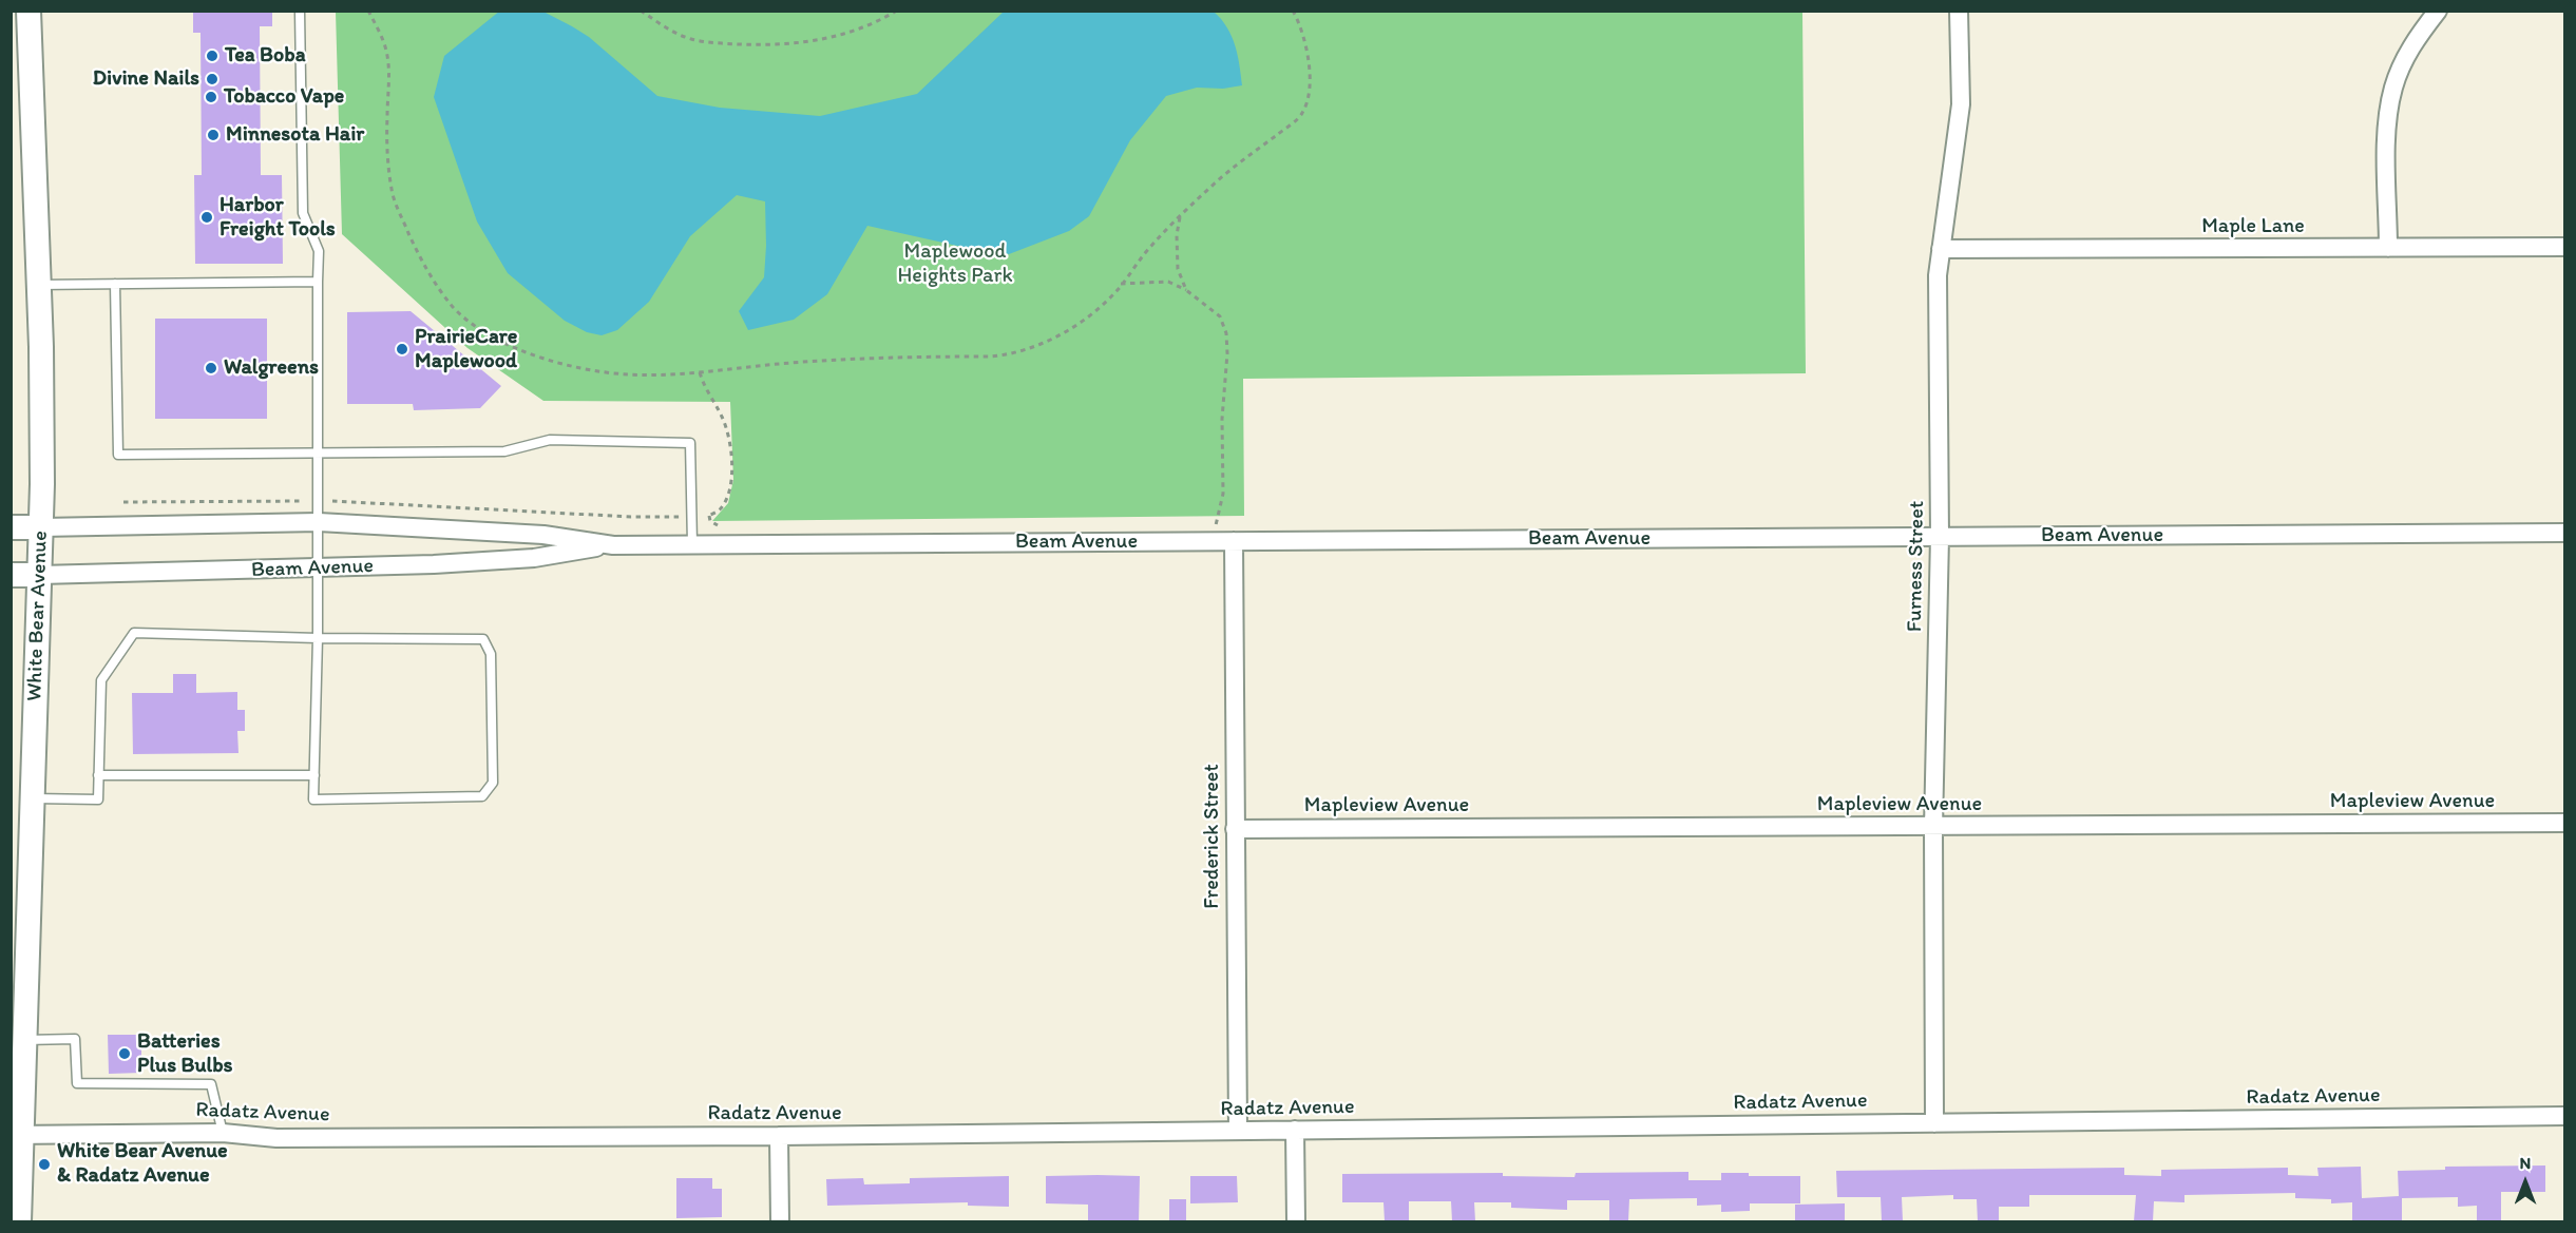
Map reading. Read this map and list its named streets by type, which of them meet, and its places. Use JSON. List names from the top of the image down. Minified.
{"streets":{"main road":["Beam Avenue","White Bear Avenue"],"street":["Maple Lane","Furness Street","Mapleview Avenue","Frederick Street","Radatz Avenue"]},"crossings":[["Maple Lane","Furness Street"],["Beam Avenue","Furness Street"],["Beam Avenue","White Bear Avenue"],["Beam Avenue","Frederick Street"],["Furness Street","Mapleview Avenue"],["Furness Street","Radatz Avenue"],["White Bear Avenue","Radatz Avenue"],["Mapleview Avenue","Frederick Street"],["Frederick Street","Radatz Avenue"]],"parks":["Maplewood Heights Park"],"places":["Tea Boba","Divine Nails","Tobacco Vape","Minnesota Hair","Harbor Freight Tools","PrairieCare Maplewood","Walgreens","Batteries Plus Bulbs","White Bear Avenue & Radatz Avenue"],"north":"top"}
